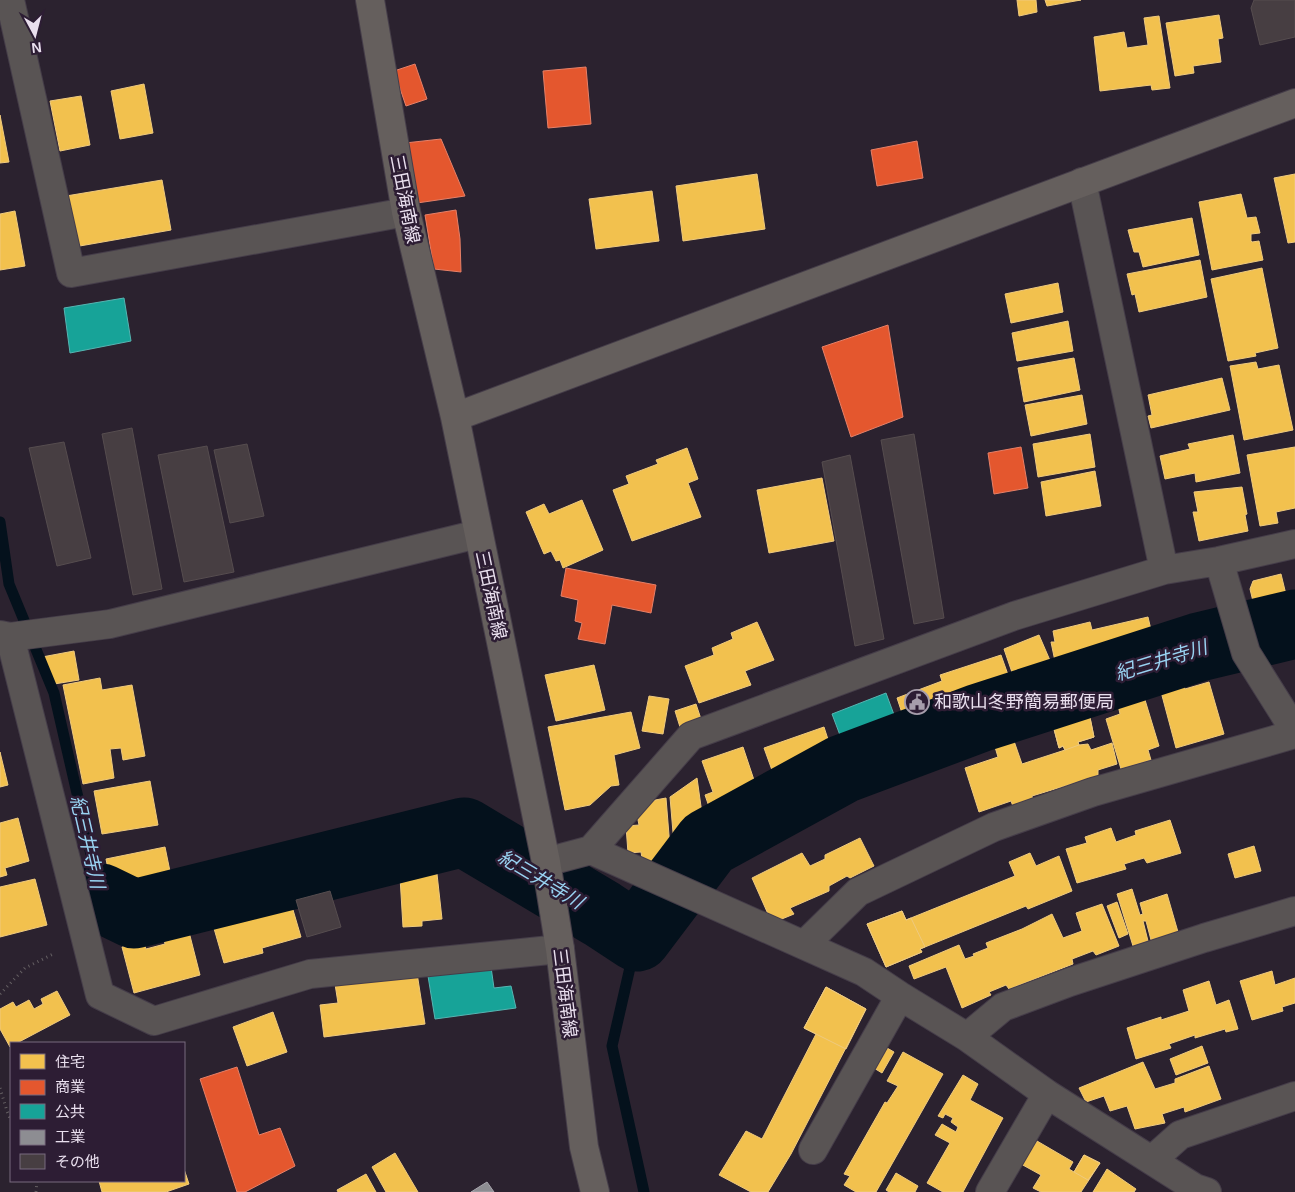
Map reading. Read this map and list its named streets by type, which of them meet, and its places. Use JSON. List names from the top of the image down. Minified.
{"streets":{"main road":["三田海南線"]},"water":["紀三井寺川"],"places":{"public building":["和歌山冬野簡易郵便局"]},"legend":["住宅","商業","公共","工業","その他"],"north":"bottom"}
